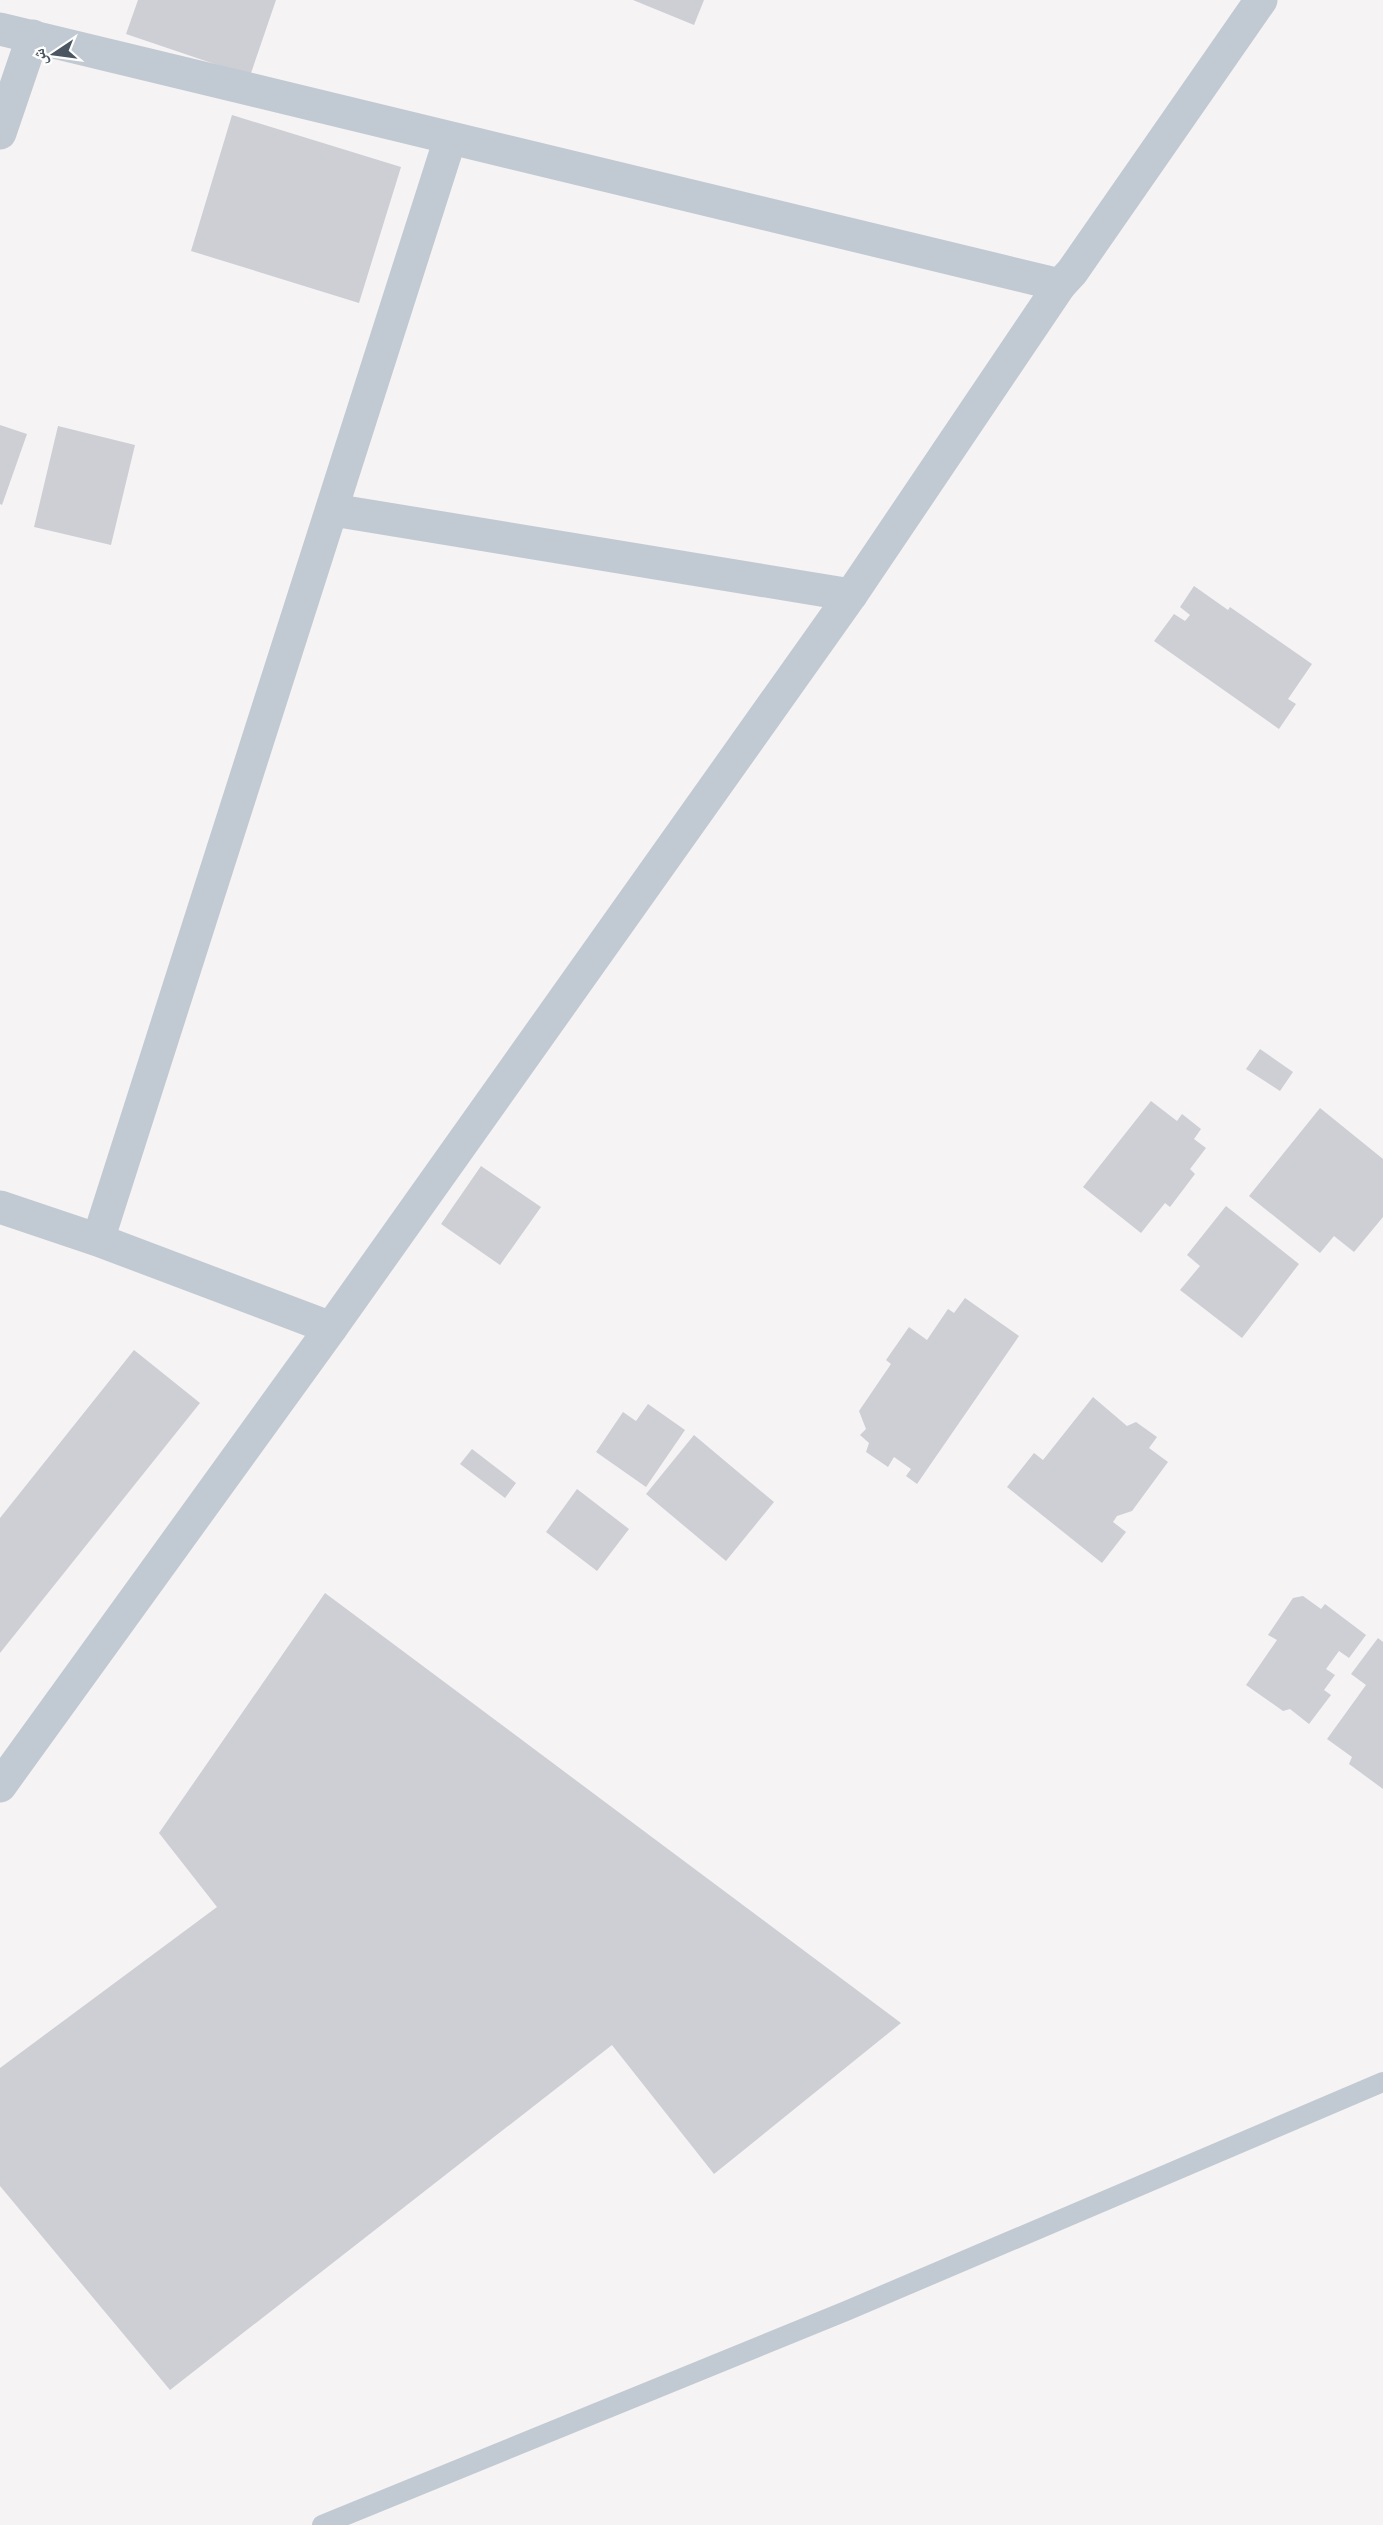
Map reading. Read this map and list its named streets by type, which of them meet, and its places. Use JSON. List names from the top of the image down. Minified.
{"north":"left"}
